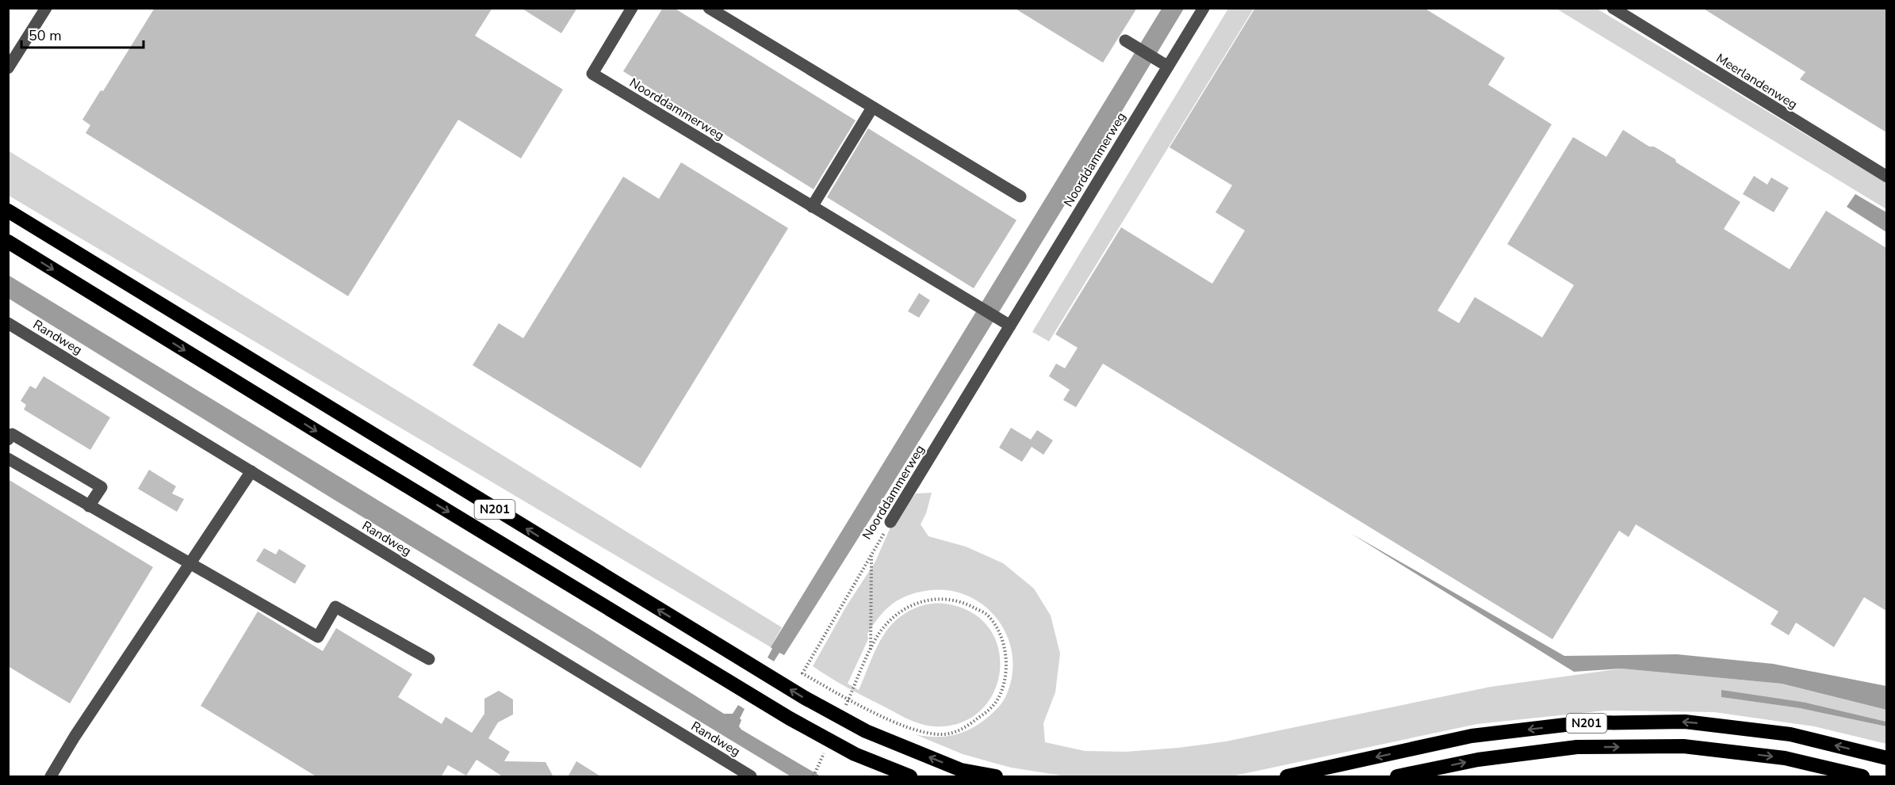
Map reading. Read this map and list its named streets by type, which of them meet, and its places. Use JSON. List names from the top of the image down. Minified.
{"streets":{"highway":["N201"],"street":["Meerlandenweg","Noorddammerweg","Randweg"]},"scale_bar":"50 m"}
